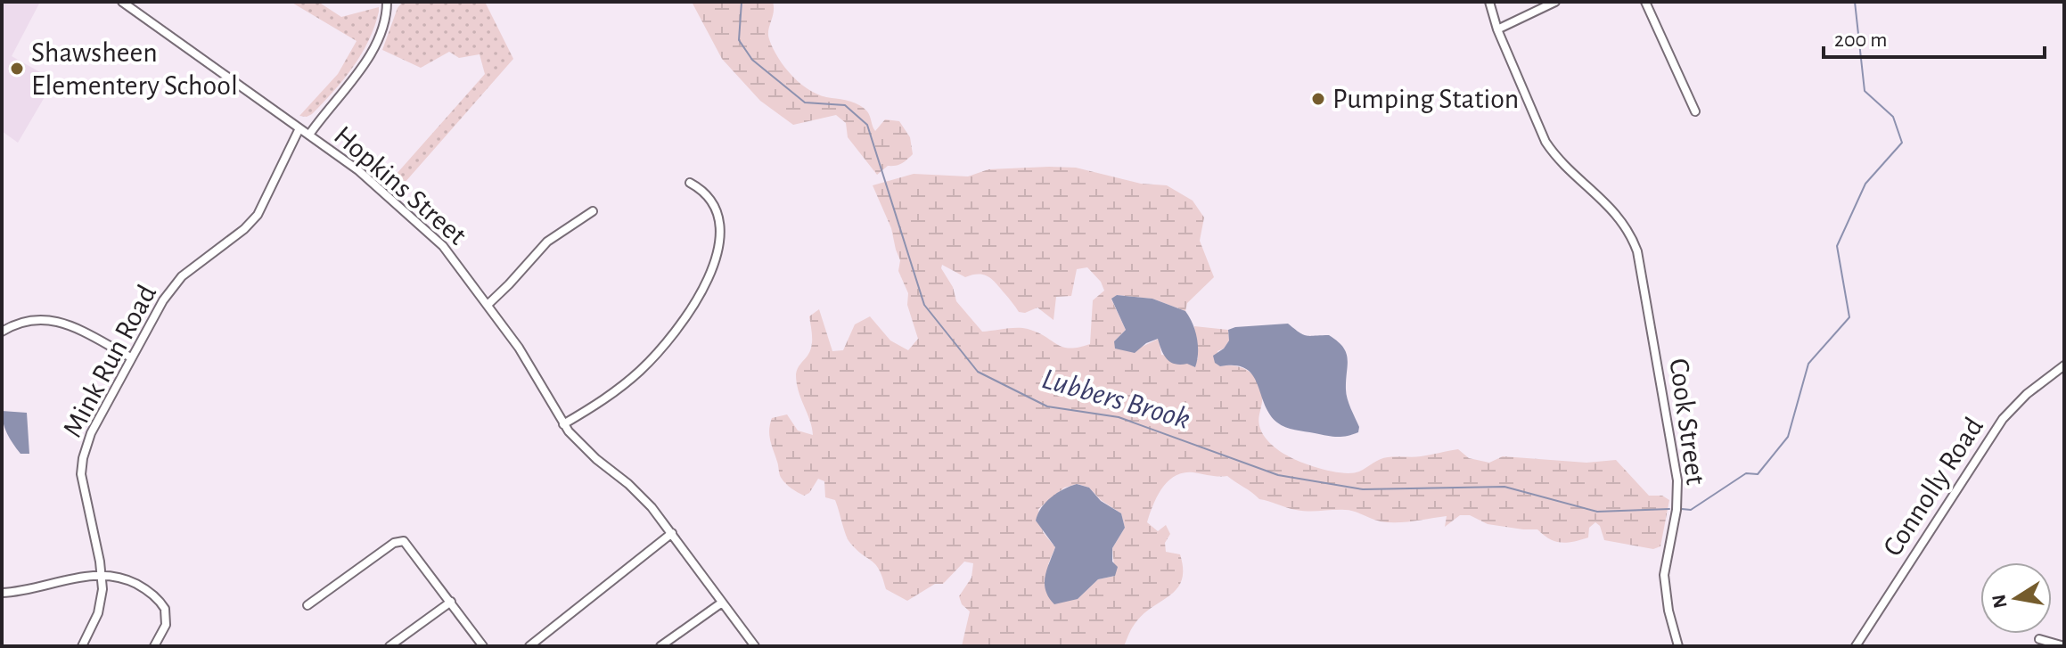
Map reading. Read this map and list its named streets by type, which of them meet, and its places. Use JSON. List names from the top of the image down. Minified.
{"streets":{"street":["Hopkins Street","Mink Run Road","Cook Street","Connolly Road"]},"crossings":[["Hopkins Street","Mink Run Road"]],"water":["Lubbers Brook"],"places":["Shawsheen Elementery School","Pumping Station"],"scale_bar":"200 m","north":"left"}
